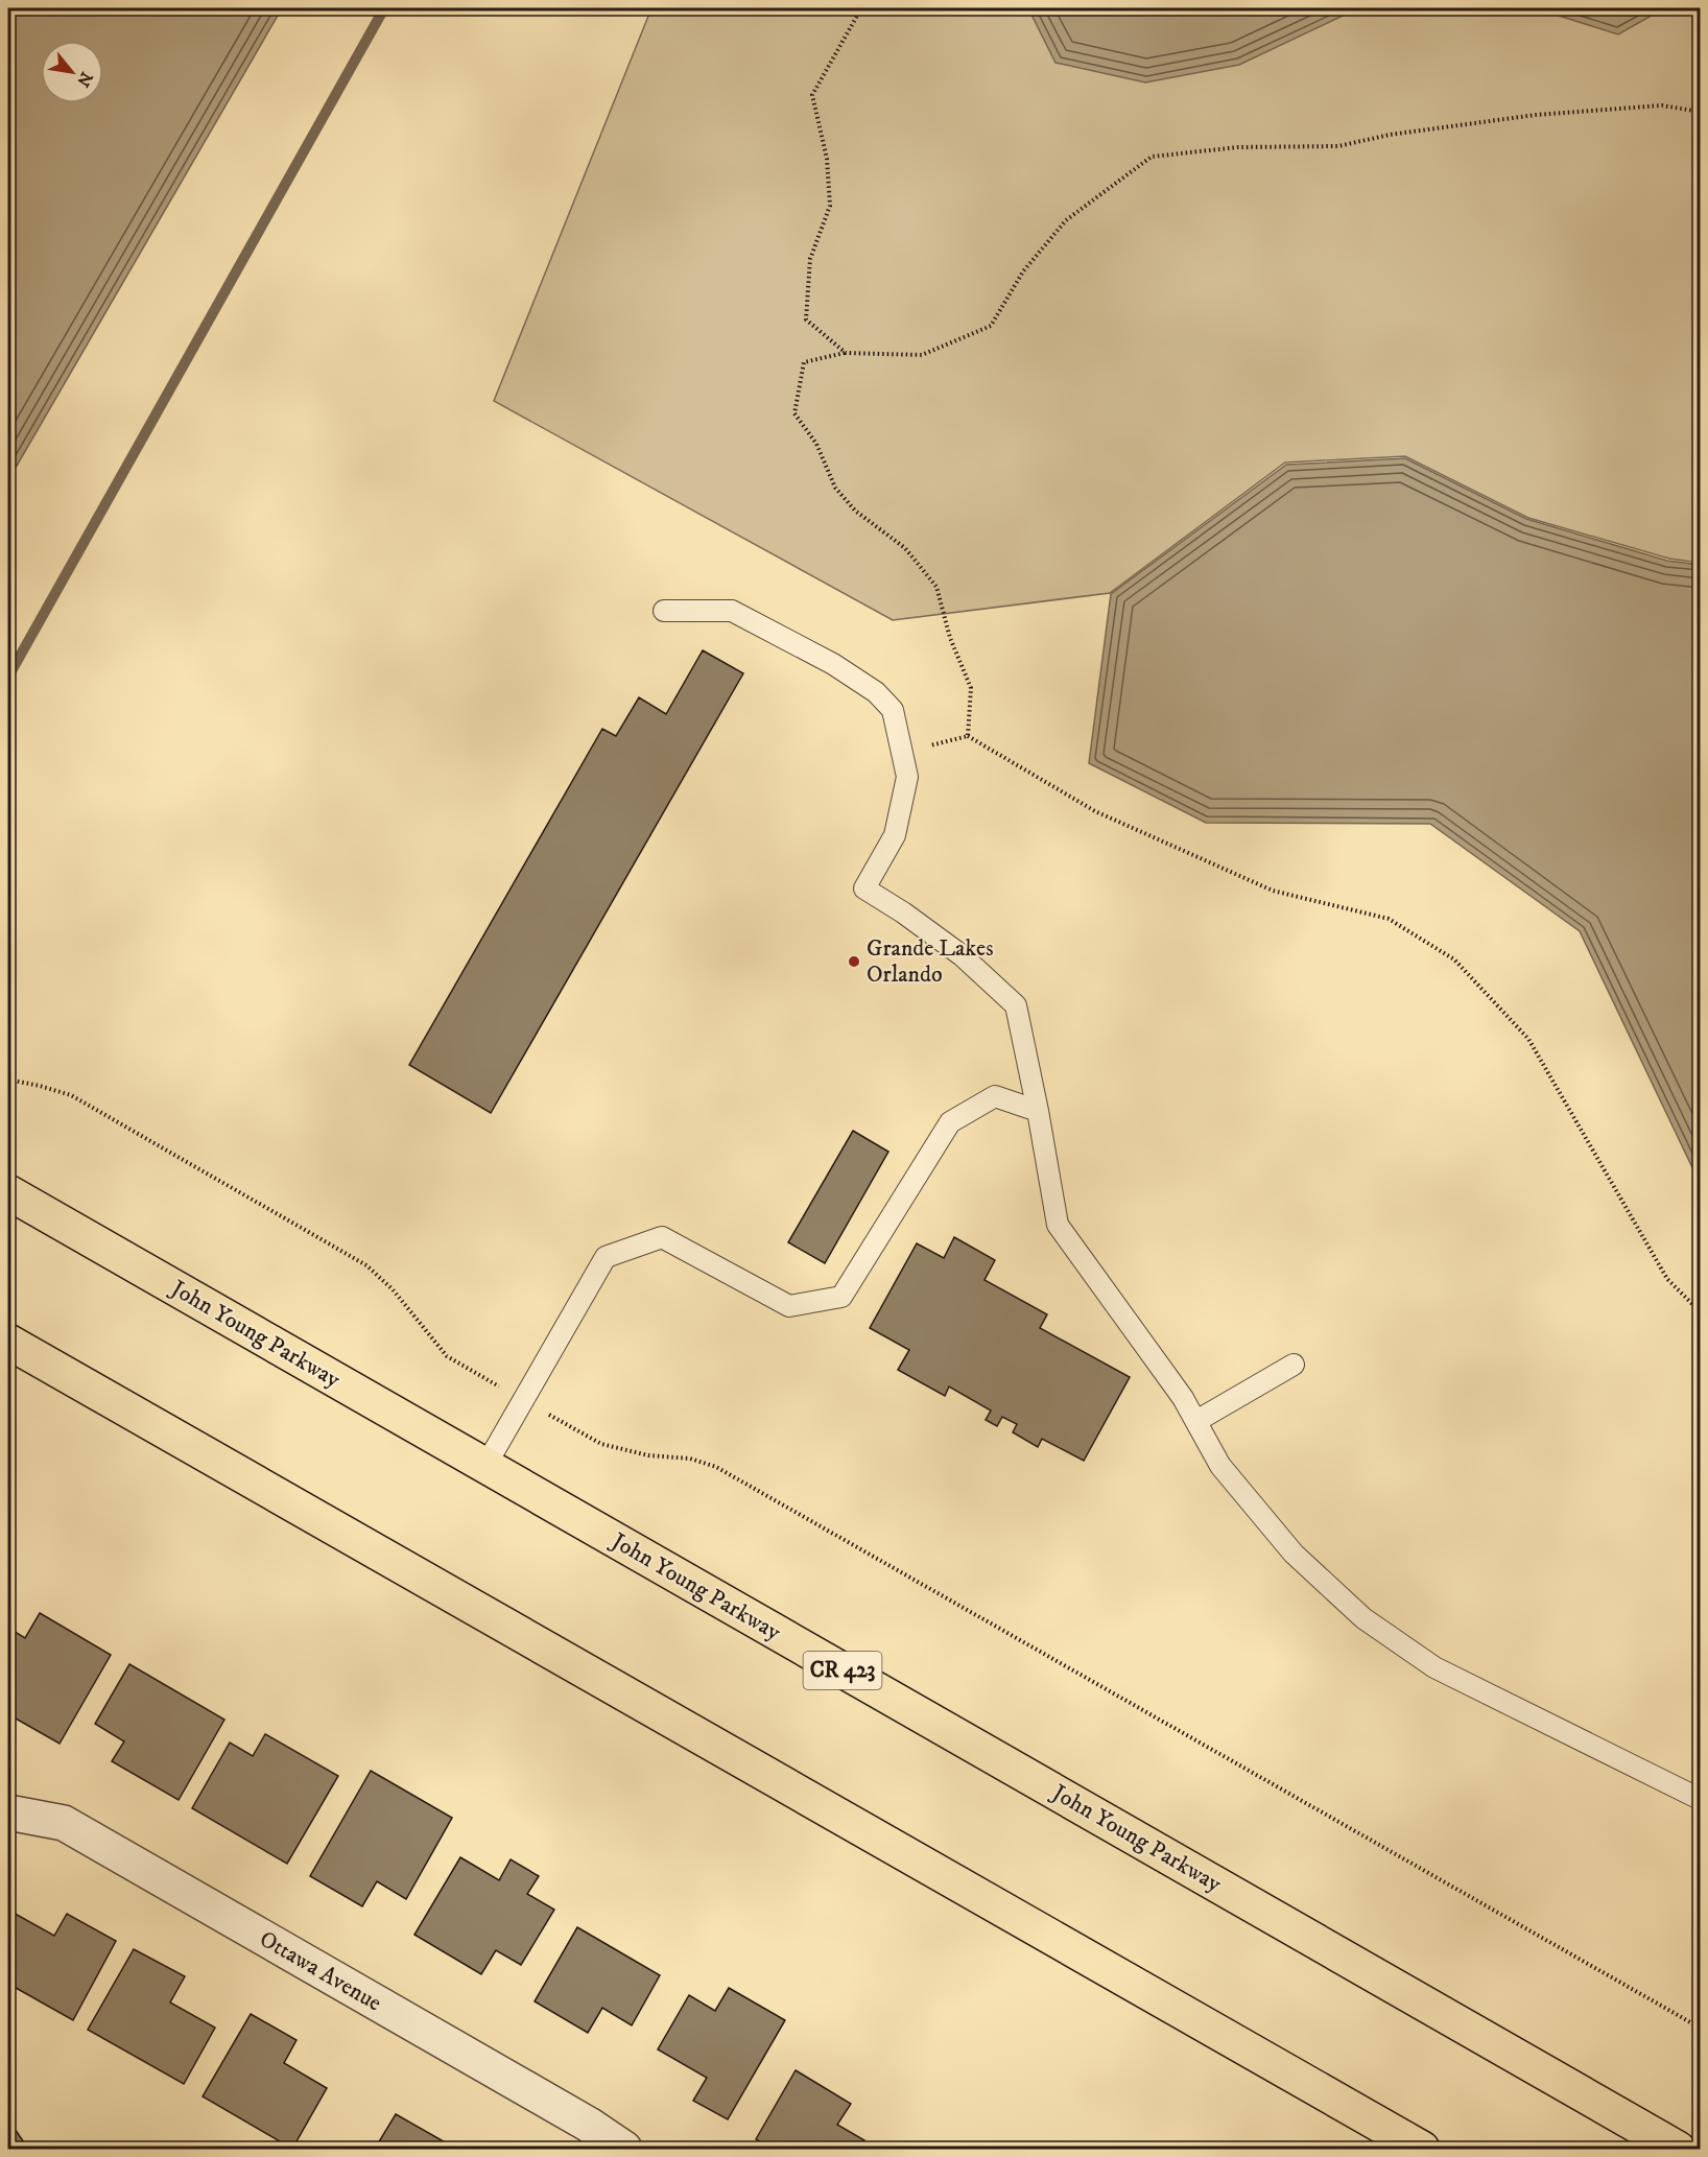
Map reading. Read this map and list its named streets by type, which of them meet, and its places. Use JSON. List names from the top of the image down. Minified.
{"streets":{"highway":["John Young Parkway","CR 423"],"street":["Ottawa Avenue"]},"places":["Grande Lakes Orlando"],"north":"bottom right"}
